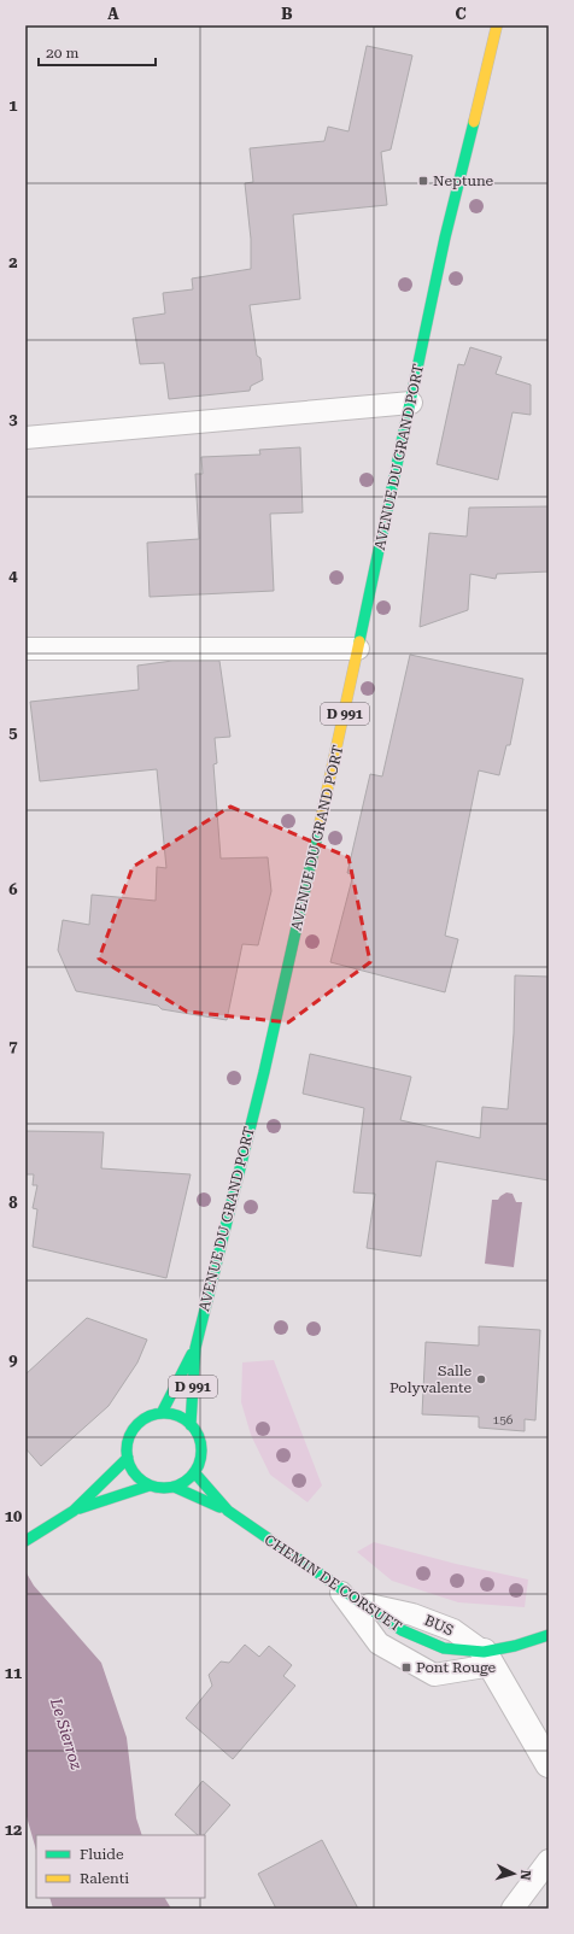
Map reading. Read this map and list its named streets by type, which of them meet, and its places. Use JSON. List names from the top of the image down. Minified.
{"streets":{"main road":["AVENUE DU GRAND PORT","D 991","CHEMIN DE CORSUET"],"lane":["BUS"]},"crossings":[["AVENUE DU GRAND PORT","CHEMIN DE CORSUET"],["CHEMIN DE CORSUET","BUS"]],"water":["Le Sierroz"],"places":{"transit":["Neptune","Pont Rouge"],"other":["Salle Polyvalente"]},"house_numbers":["156"],"legend":["Fluide","Ralenti"],"scale_bar":"20 m","north":"right","grid":{"columns":["A","B","C"],"rows":["1","2","3","4","5","6","7","8","9","10","11","12"]}}
